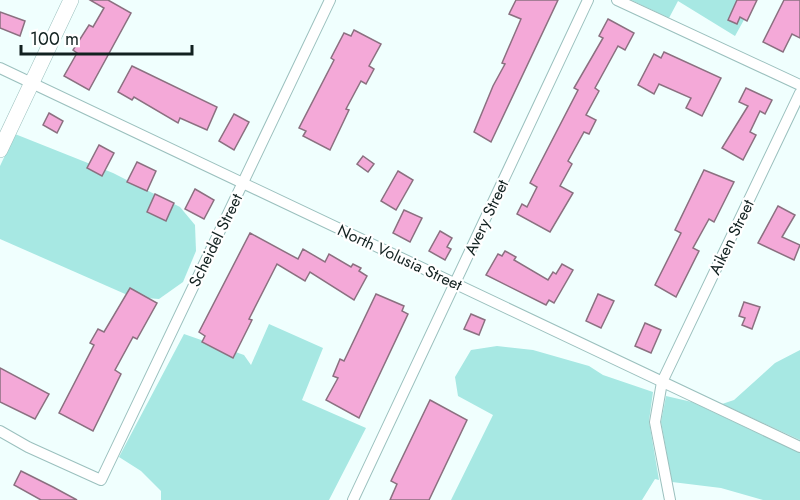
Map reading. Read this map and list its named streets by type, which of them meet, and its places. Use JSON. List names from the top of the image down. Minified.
{"streets":{"street":["Avery Street","Aiken Street","Scheidel Street","North Volusia Street"]},"crossings":[["Avery Street","North Volusia Street"],["Aiken Street","North Volusia Street"],["Scheidel Street","North Volusia Street"]],"scale_bar":"100 m"}
